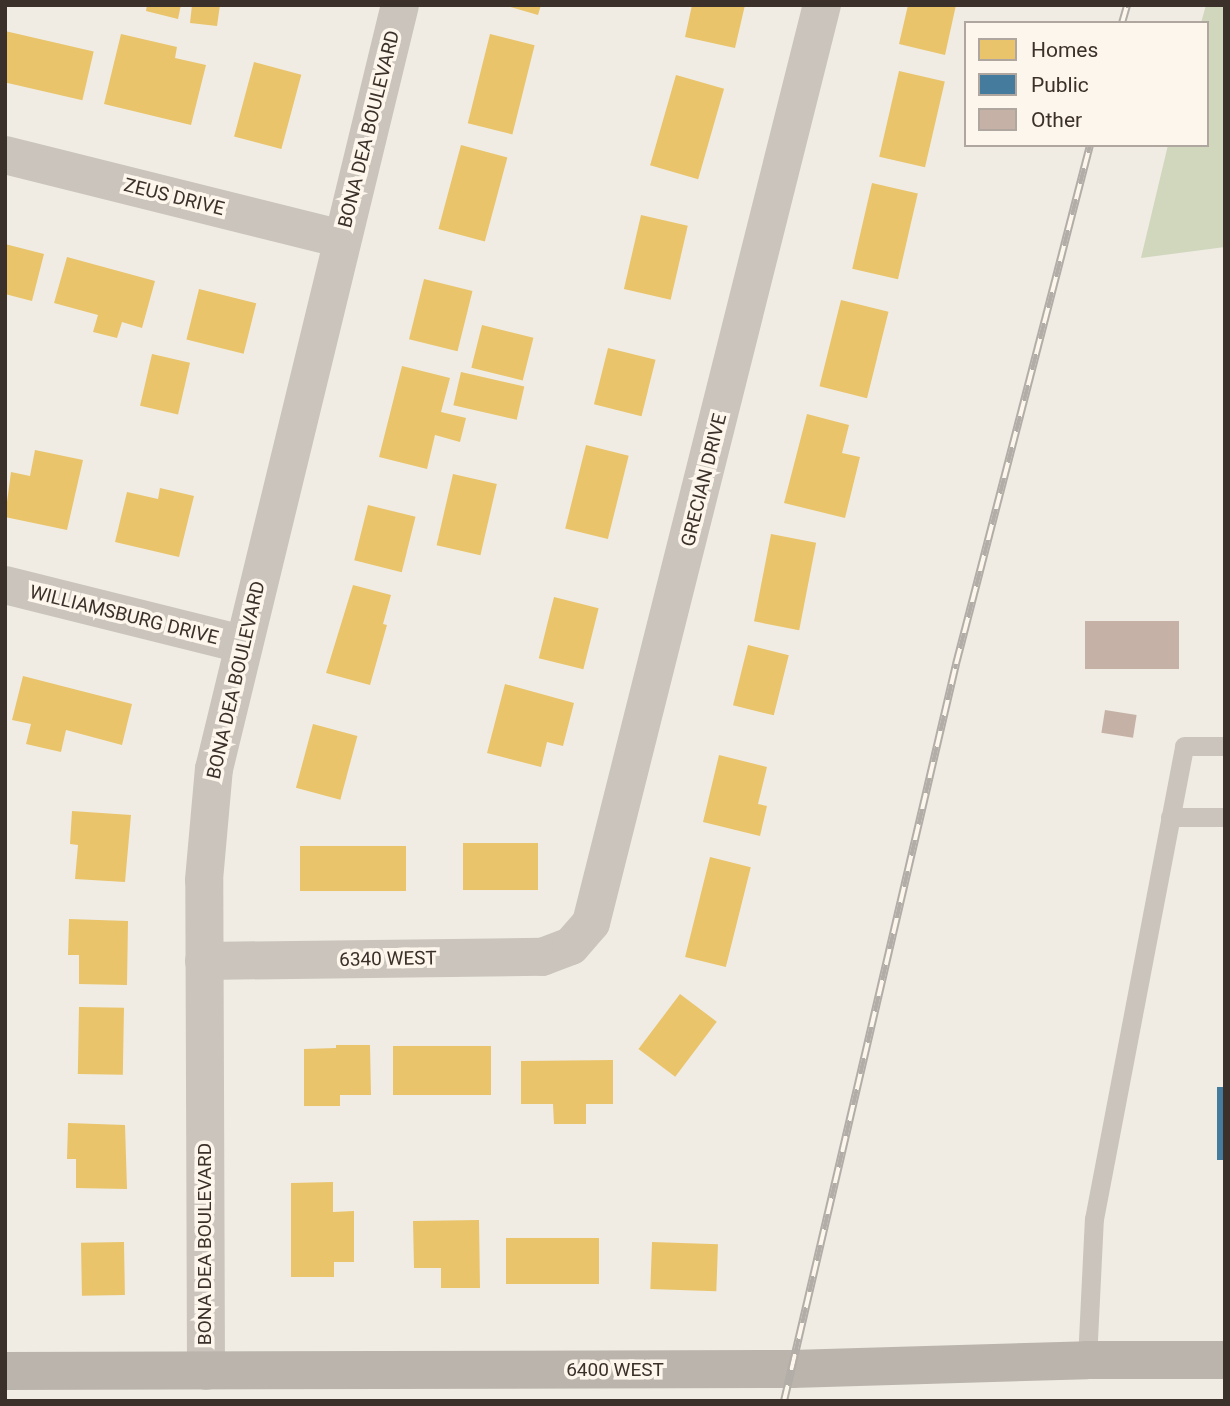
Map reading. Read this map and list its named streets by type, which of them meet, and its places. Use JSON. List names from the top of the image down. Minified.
{"streets":{"street":["BONA DEA BOULEVARD","ZEUS DRIVE","GRECIAN DRIVE","WILLIAMSBURG DRIVE","6340 WEST","6400 WEST"]},"crossings":[["BONA DEA BOULEVARD","ZEUS DRIVE"],["BONA DEA BOULEVARD","WILLIAMSBURG DRIVE"],["BONA DEA BOULEVARD","6340 WEST"],["BONA DEA BOULEVARD","6400 WEST"],["GRECIAN DRIVE","6340 WEST"]],"legend":["Homes","Public","Other"]}
